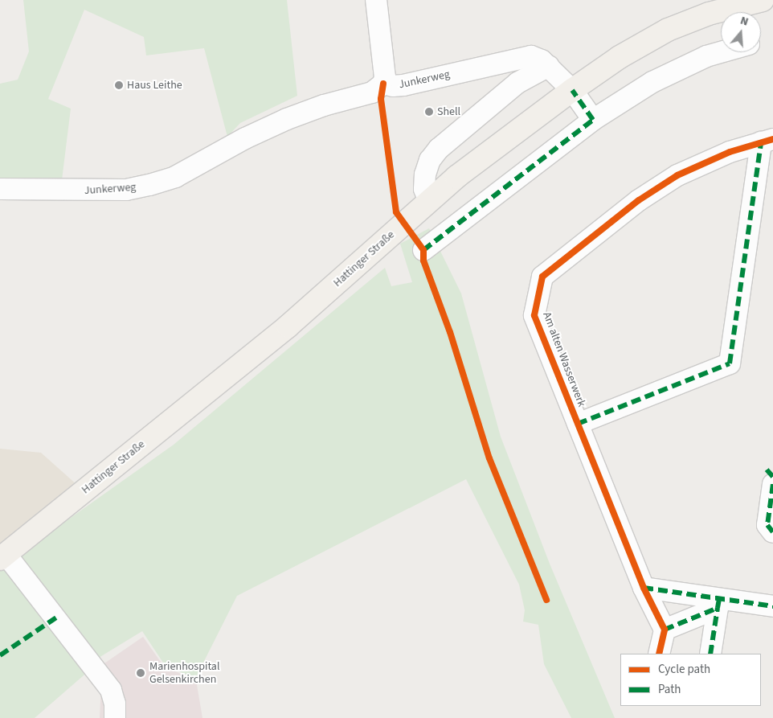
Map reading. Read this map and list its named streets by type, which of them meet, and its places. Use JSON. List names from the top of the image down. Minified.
{"streets":{"main road":["Hattinger Straße"],"street":["Junkerweg","Am alten Wasserwerk"]},"crossings":[["Junkerweg","Hattinger Straße"]],"places":["Haus Leithe","Shell","Marienhospital Gelsenkirchen"],"legend":["Cycle path","Path"],"north":"top"}
